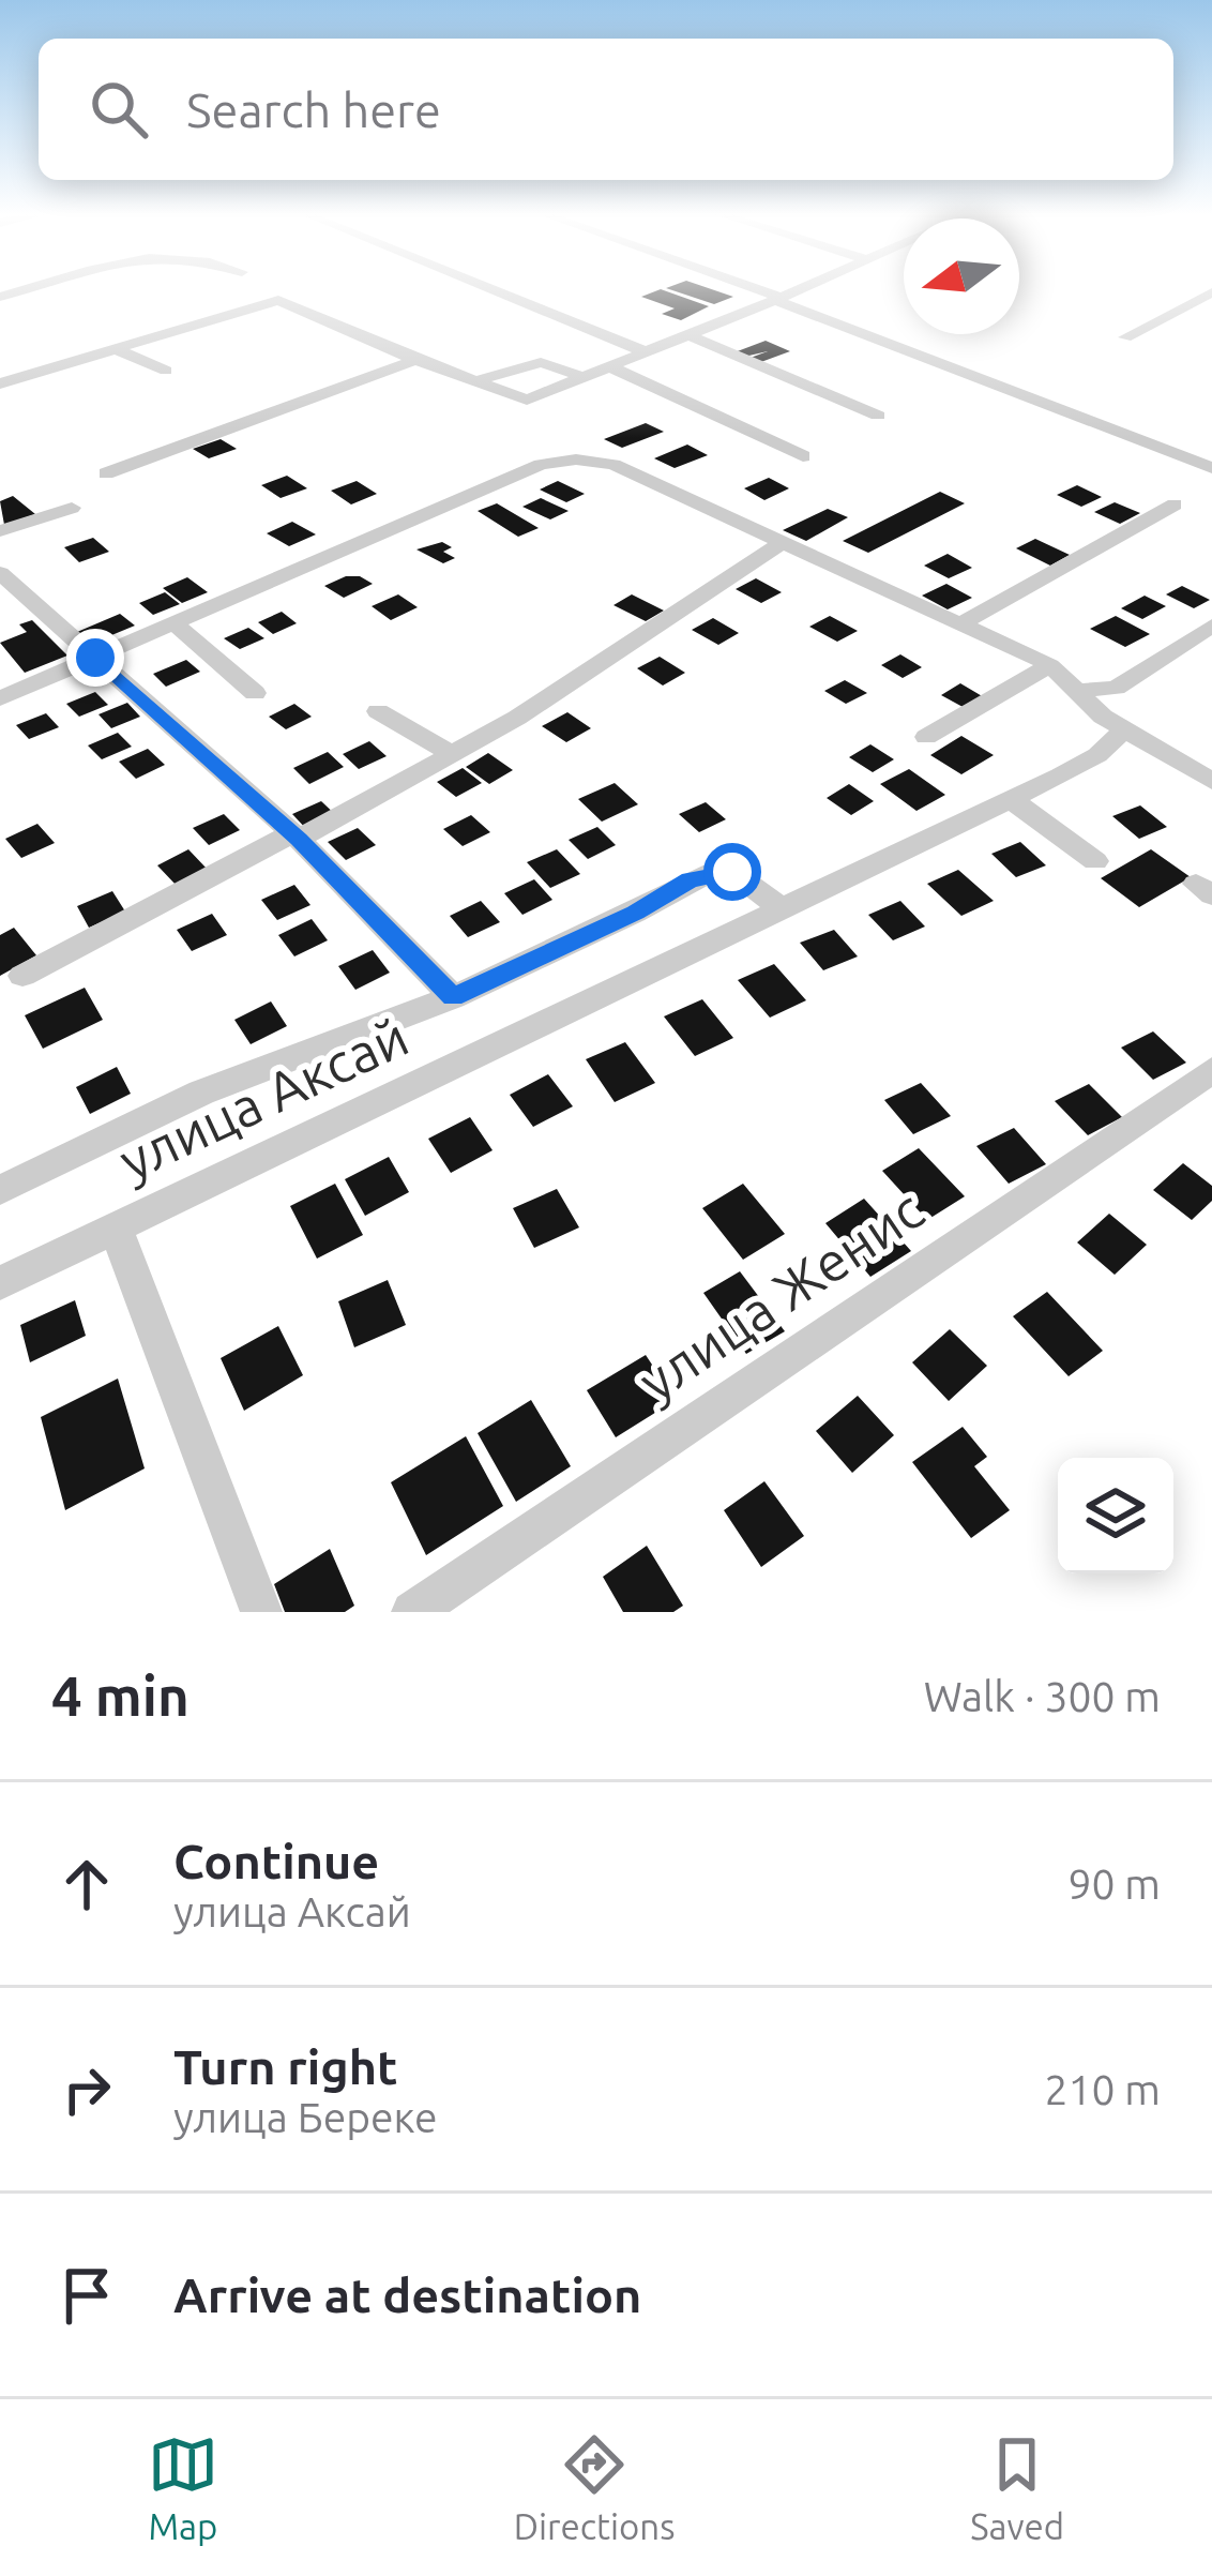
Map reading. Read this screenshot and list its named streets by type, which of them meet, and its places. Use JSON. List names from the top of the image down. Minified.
{"streets":{"street":["улица Аксай","улица Женис"]},"north":"left","page":{"search":"Search here","heading":["4 min","Walk · 300 m"],"list":[["Continue","улица Аксай","90 m"],["Turn right","улица Береке","210 m"],"Arrive at destination"],"nav":["Map","Directions","Saved"]}}
